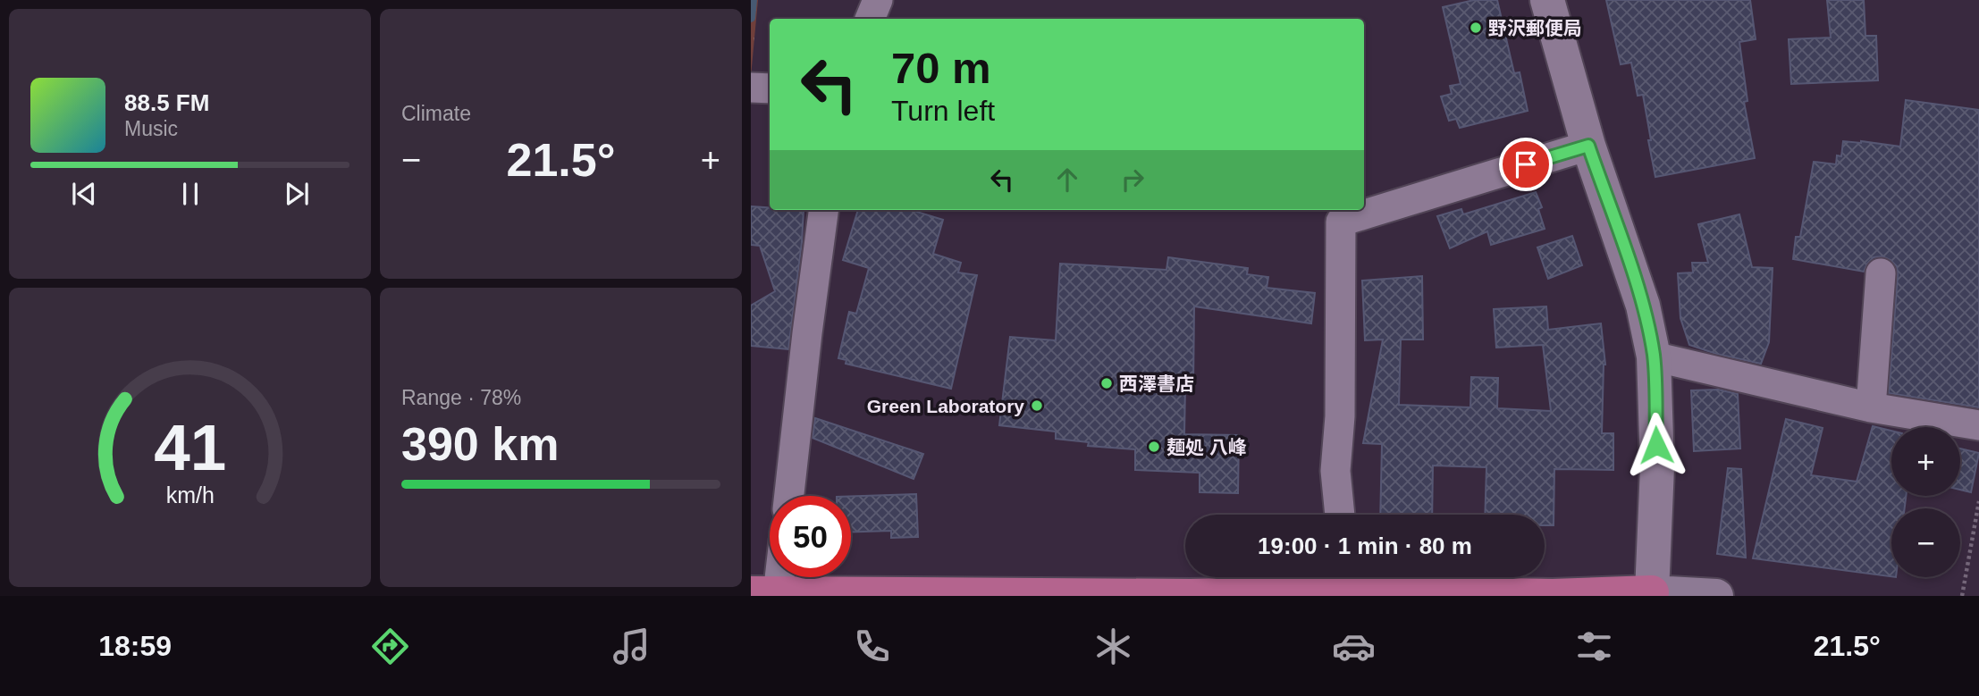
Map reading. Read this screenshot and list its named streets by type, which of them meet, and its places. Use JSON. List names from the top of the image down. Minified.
{"places":["野沢郵便局","西澤書店","Green Laboratory","麺処 八峰"],"page":{"tile":["Climate",["Range · 78%","390 km"]],"turn":["70 m","Turn left"],"song":["88.5 FM","Music"],"heat":["−","21.5°","+"],"map_buttons":["+","−"],"limit":"50","trip":"19:00 · 1 min · 80 m","tabs":["18:59","21.5°"],"gauge":["41","km/h"]}}
